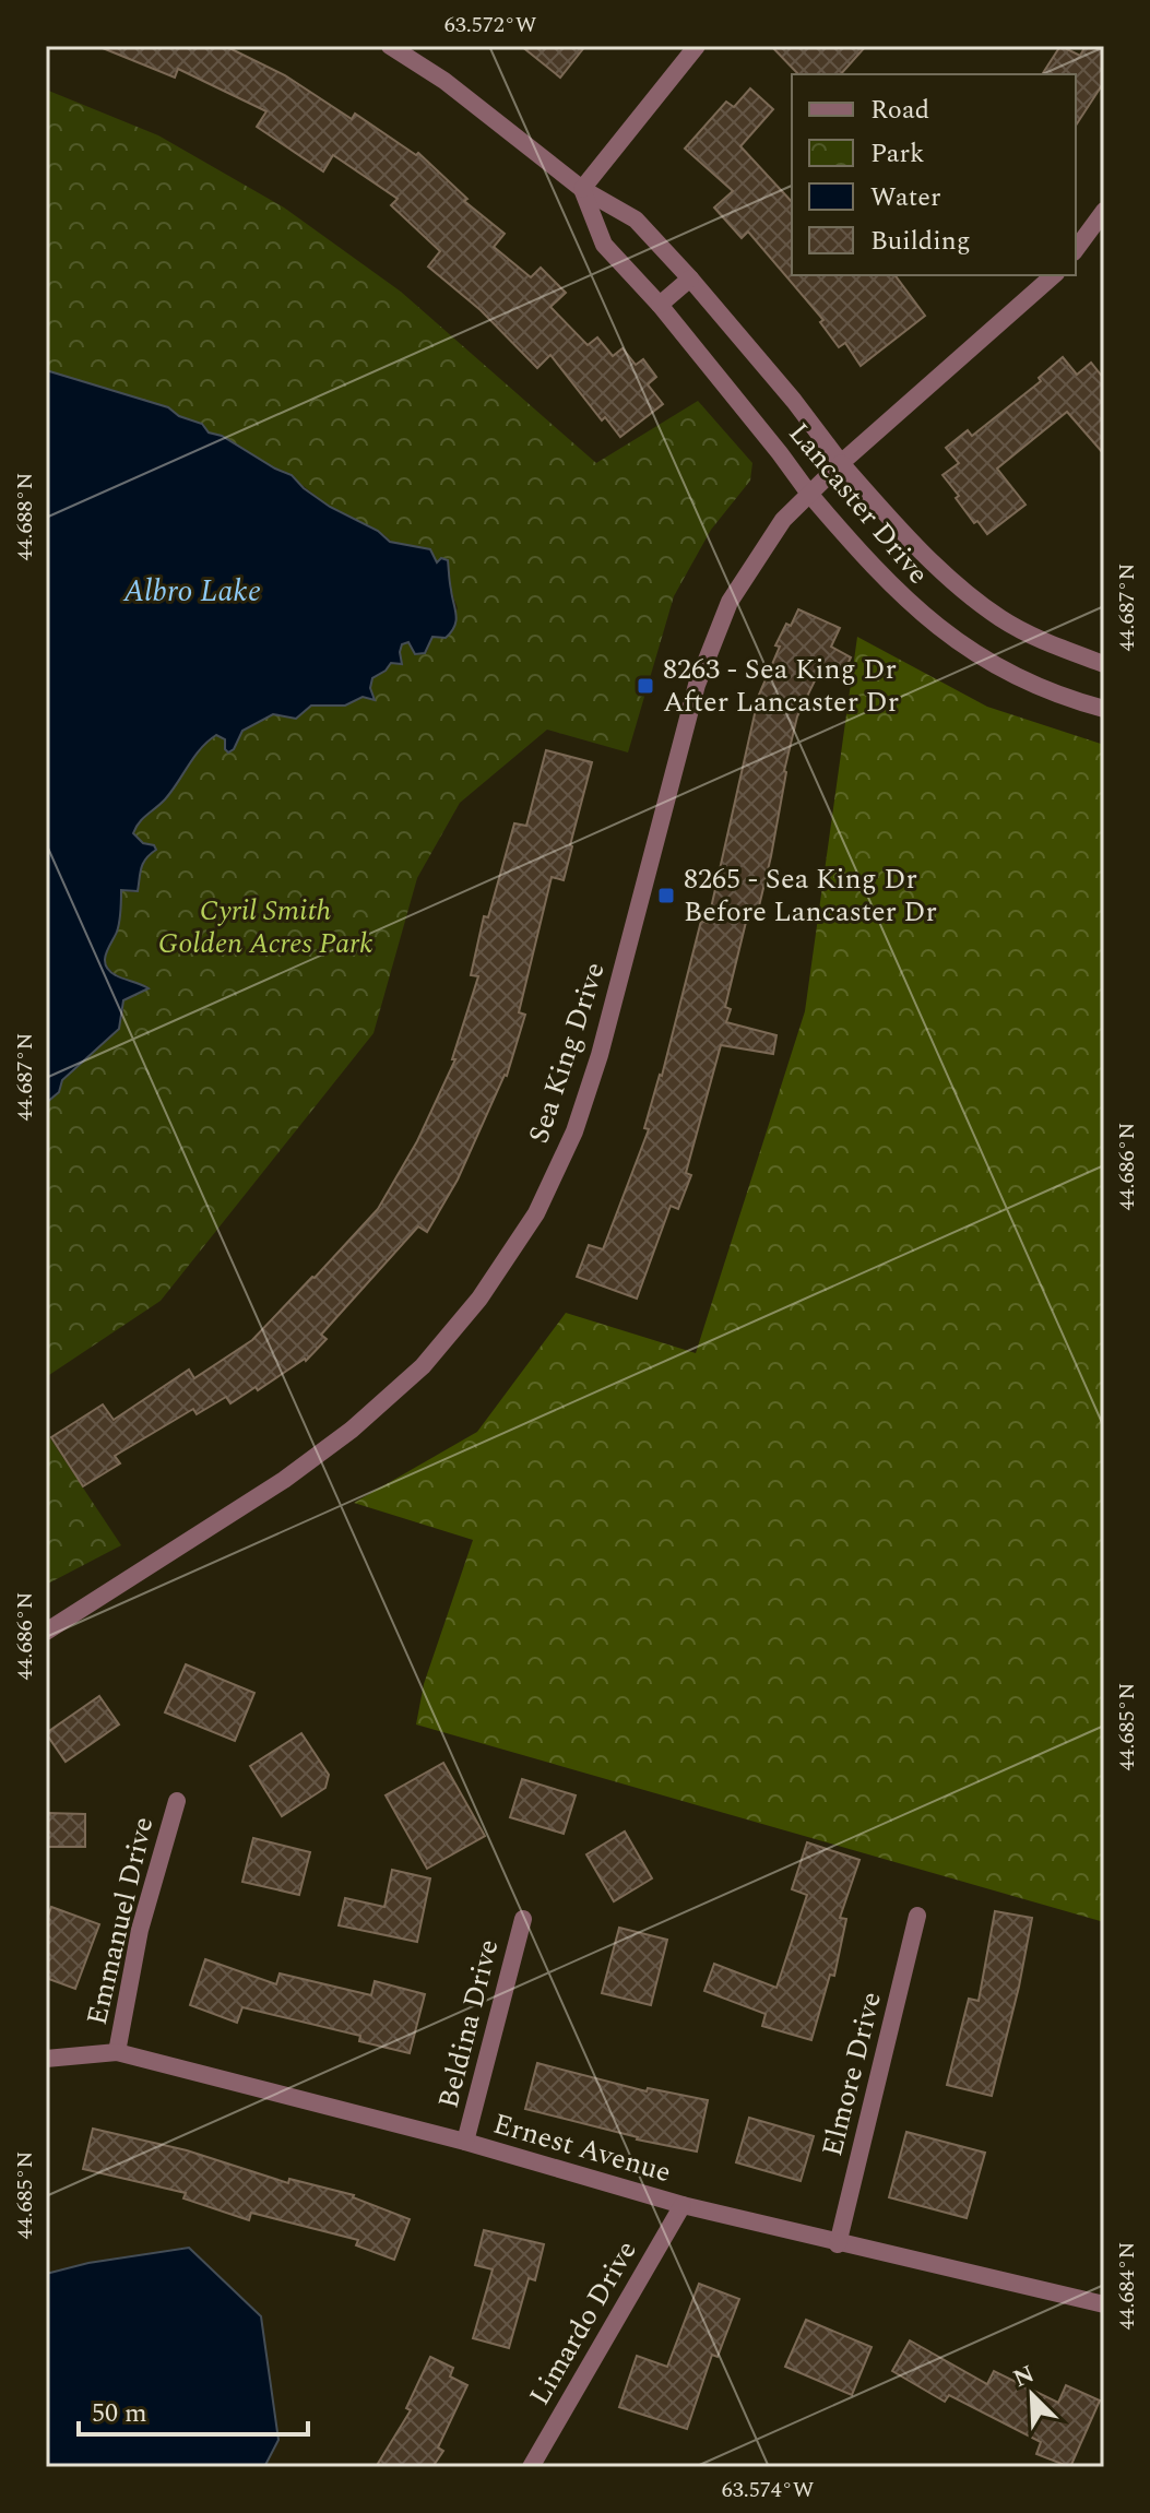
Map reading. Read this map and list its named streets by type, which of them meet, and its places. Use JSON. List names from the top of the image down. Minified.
{"streets":{"street":["Lancaster Drive","Sea King Drive","Emmanuel Drive","Beldina Drive","Elmore Drive","Ernest Avenue","Limardo Drive"]},"crossings":[["Lancaster Drive","Sea King Drive"],["Emmanuel Drive","Ernest Avenue"],["Beldina Drive","Ernest Avenue"],["Elmore Drive","Ernest Avenue"],["Ernest Avenue","Limardo Drive"]],"water":["Albro Lake"],"parks":["Cyril Smith Golden Acres Park"],"places":{"transit":["8263 - Sea King Dr After Lancaster Dr","8265 - Sea King Dr Before Lancaster Dr"]},"legend":["Road","Park","Water","Building"],"scale_bar":"50 m","north":"top left","coordinates":["63.572°W","44.688°N","44.687°N","44.686°N","44.685°N","44.684°N","63.574°W"]}
